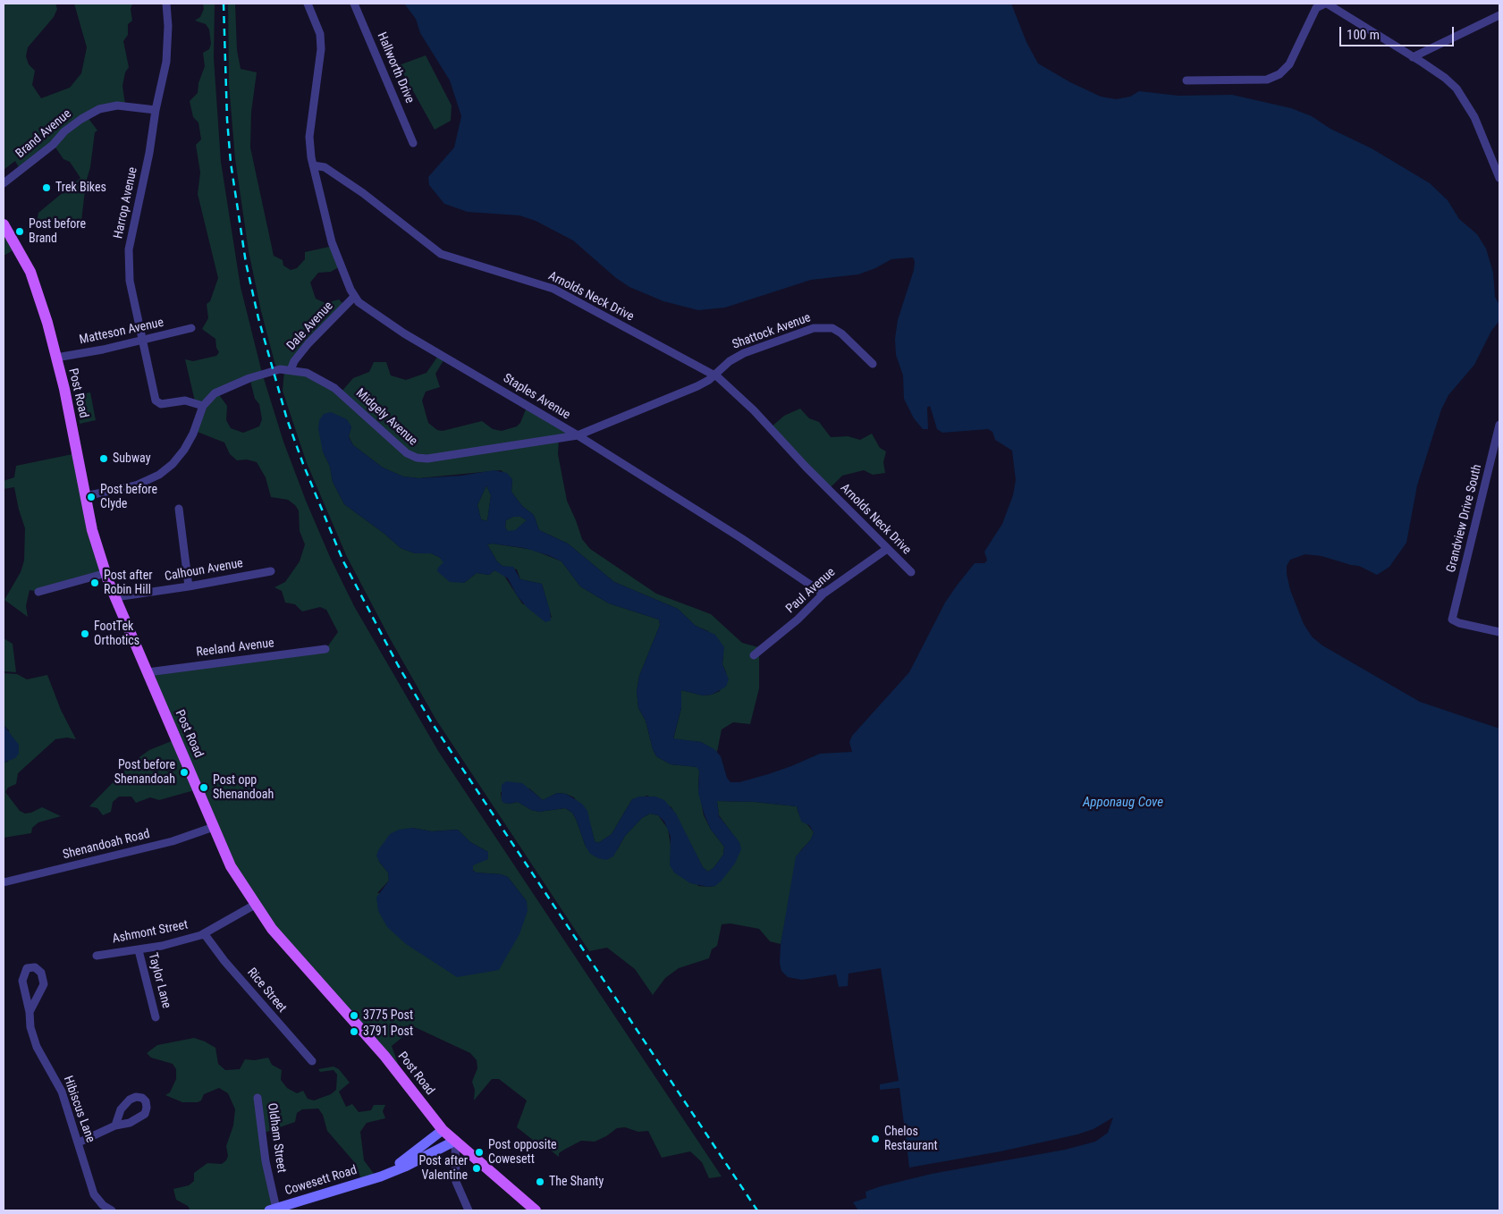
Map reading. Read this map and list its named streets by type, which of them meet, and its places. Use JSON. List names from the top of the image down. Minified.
{"streets":{"main road":["Post Road","Cowesett Road"],"street":["Hallworth Drive","Brand Avenue","Harrop Avenue","Arnolds Neck Drive","Dale Avenue","Matteson Avenue","Shattock Avenue","Staples Avenue","Midgely Avenue","Grandview Drive South","Calhoun Avenue","Paul Avenue","Reeland Avenue","Shenandoah Road","Ashmont Street","Taylor Lane","Rice Street","Hibiscus Lane","Oldham Street"]},"crossings":[["Brand Avenue","Harrop Avenue"],["Harrop Avenue","Dale Avenue"],["Harrop Avenue","Matteson Avenue"],["Arnolds Neck Drive","Shattock Avenue"],["Arnolds Neck Drive","Staples Avenue"],["Arnolds Neck Drive","Paul Avenue"],["Dale Avenue","Staples Avenue"],["Dale Avenue","Midgely Avenue"],["Matteson Avenue","Post Road"],["Shattock Avenue","Staples Avenue"],["Shattock Avenue","Midgely Avenue"],["Post Road","Calhoun Avenue"],["Post Road","Reeland Avenue"],["Post Road","Shenandoah Road"],["Post Road","Ashmont Street"],["Post Road","Cowesett Road"],["Staples Avenue","Midgely Avenue"],["Staples Avenue","Paul Avenue"],["Ashmont Street","Taylor Lane"],["Ashmont Street","Rice Street"],["Oldham Street","Cowesett Road"]],"water":["Apponaug Cove"],"places":["Trek Bikes","Post before Brand","Subway","Post before Clyde","Post after Robin Hill","FootTek Orthotics","Post before Shenandoah","Post opp Shenandoah","3775 Post","3791 Post","Chelos Restaurant","Post opposite Cowesett","Post after Valentine","The Shanty"],"scale_bar":"100 m"}
